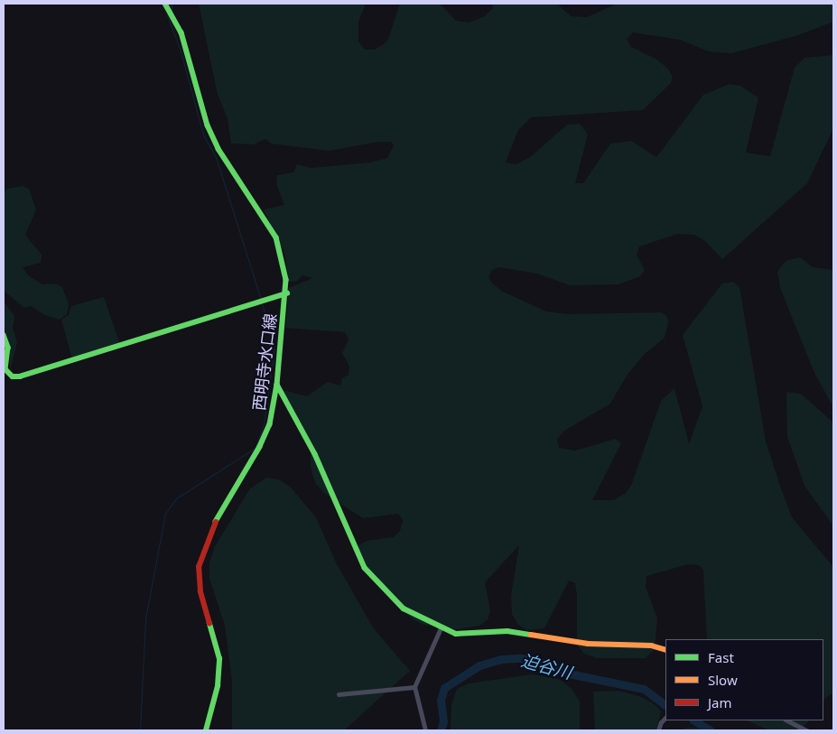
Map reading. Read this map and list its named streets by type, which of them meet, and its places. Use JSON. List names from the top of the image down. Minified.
{"streets":{"street":["西明寺水口線"]},"water":["迫谷川"],"legend":["Fast","Slow","Jam"]}
